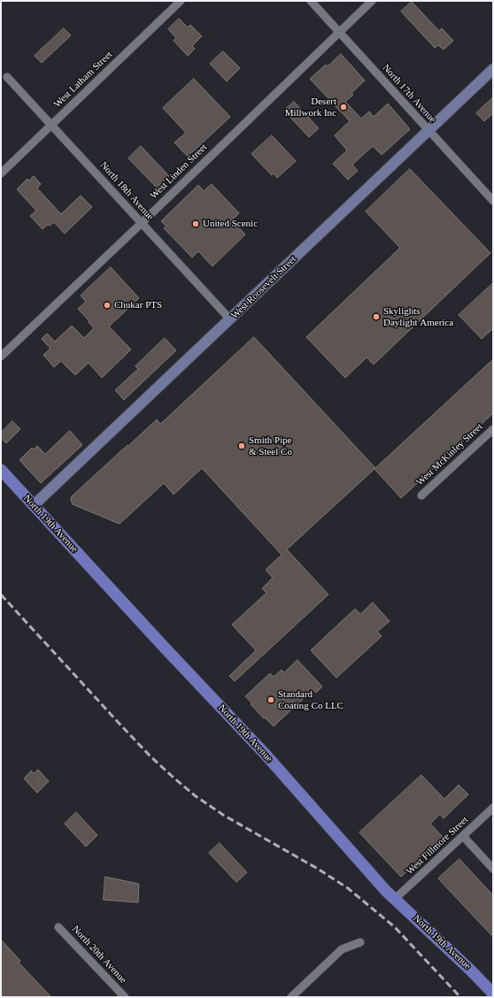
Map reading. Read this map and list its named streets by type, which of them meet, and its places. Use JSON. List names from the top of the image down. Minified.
{"streets":{"main road":["North 19th Avenue"],"street":["West Latham Street","North 17th Avenue","West Linden Street","North 18th Avenue","West Roosevelt Street","West McKinley Street","West Fillmore Street","North 20th Avenue"]},"crossings":[["West Latham Street","North 18th Avenue"],["North 17th Avenue","West Linden Street"],["North 17th Avenue","West Roosevelt Street"],["West Linden Street","North 18th Avenue"],["North 18th Avenue","West Roosevelt Street"],["West Roosevelt Street","North 19th Avenue"],["North 19th Avenue","West Fillmore Street"]],"places":["Desert Millwork Inc","United Scenic","Chukar PTS","Skylights Daylight America","Smith Pipe & Steel Co","Standard Coating Co LLC"]}
